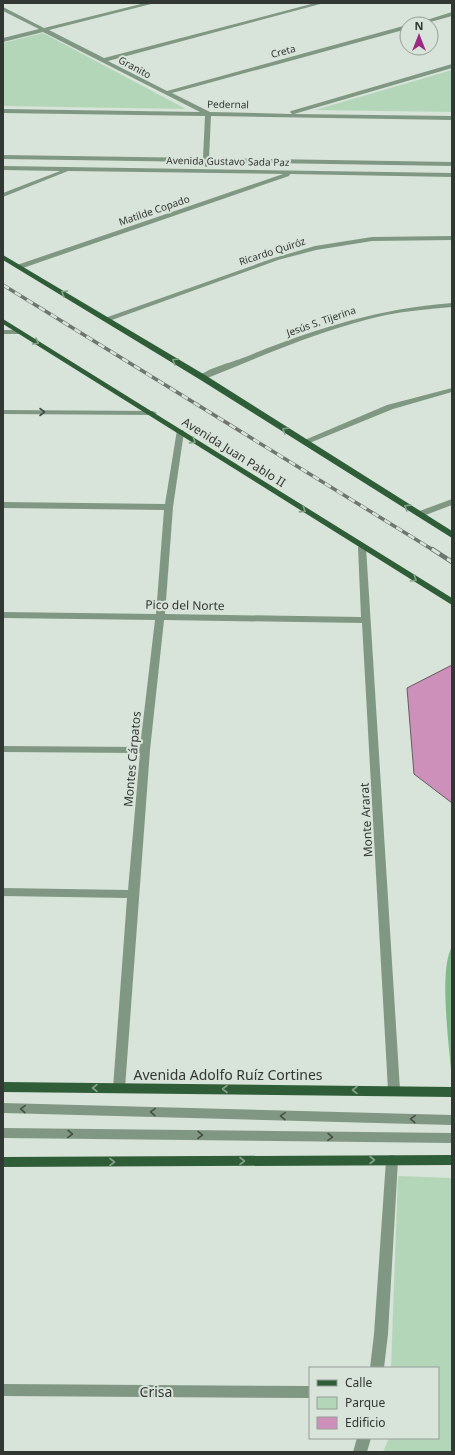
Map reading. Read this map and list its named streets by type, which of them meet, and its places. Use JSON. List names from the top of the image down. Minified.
{"streets":{"main road":["Avenida Juan Pablo II","Avenida Adolfo Ruíz Cortines"],"street":["Creta","Granito","Pedernal","Avenida Gustavo Sada Paz","Matilde Copado","Ricardo Quiróz","Jesús S. Tijerina","Pico del Norte","Montes Cárpatos","Monte Ararat","Crisa"]},"crossings":[["Creta","Granito"],["Granito","Pedernal"],["Avenida Gustavo Sada Paz","Matilde Copado"],["Avenida Juan Pablo II","Montes Cárpatos"],["Avenida Juan Pablo II","Monte Ararat"],["Pico del Norte","Montes Cárpatos"],["Pico del Norte","Monte Ararat"],["Montes Cárpatos","Avenida Adolfo Ruíz Cortines"],["Monte Ararat","Avenida Adolfo Ruíz Cortines"]],"legend":["Calle","Parque","Edificio"],"north":"top"}
